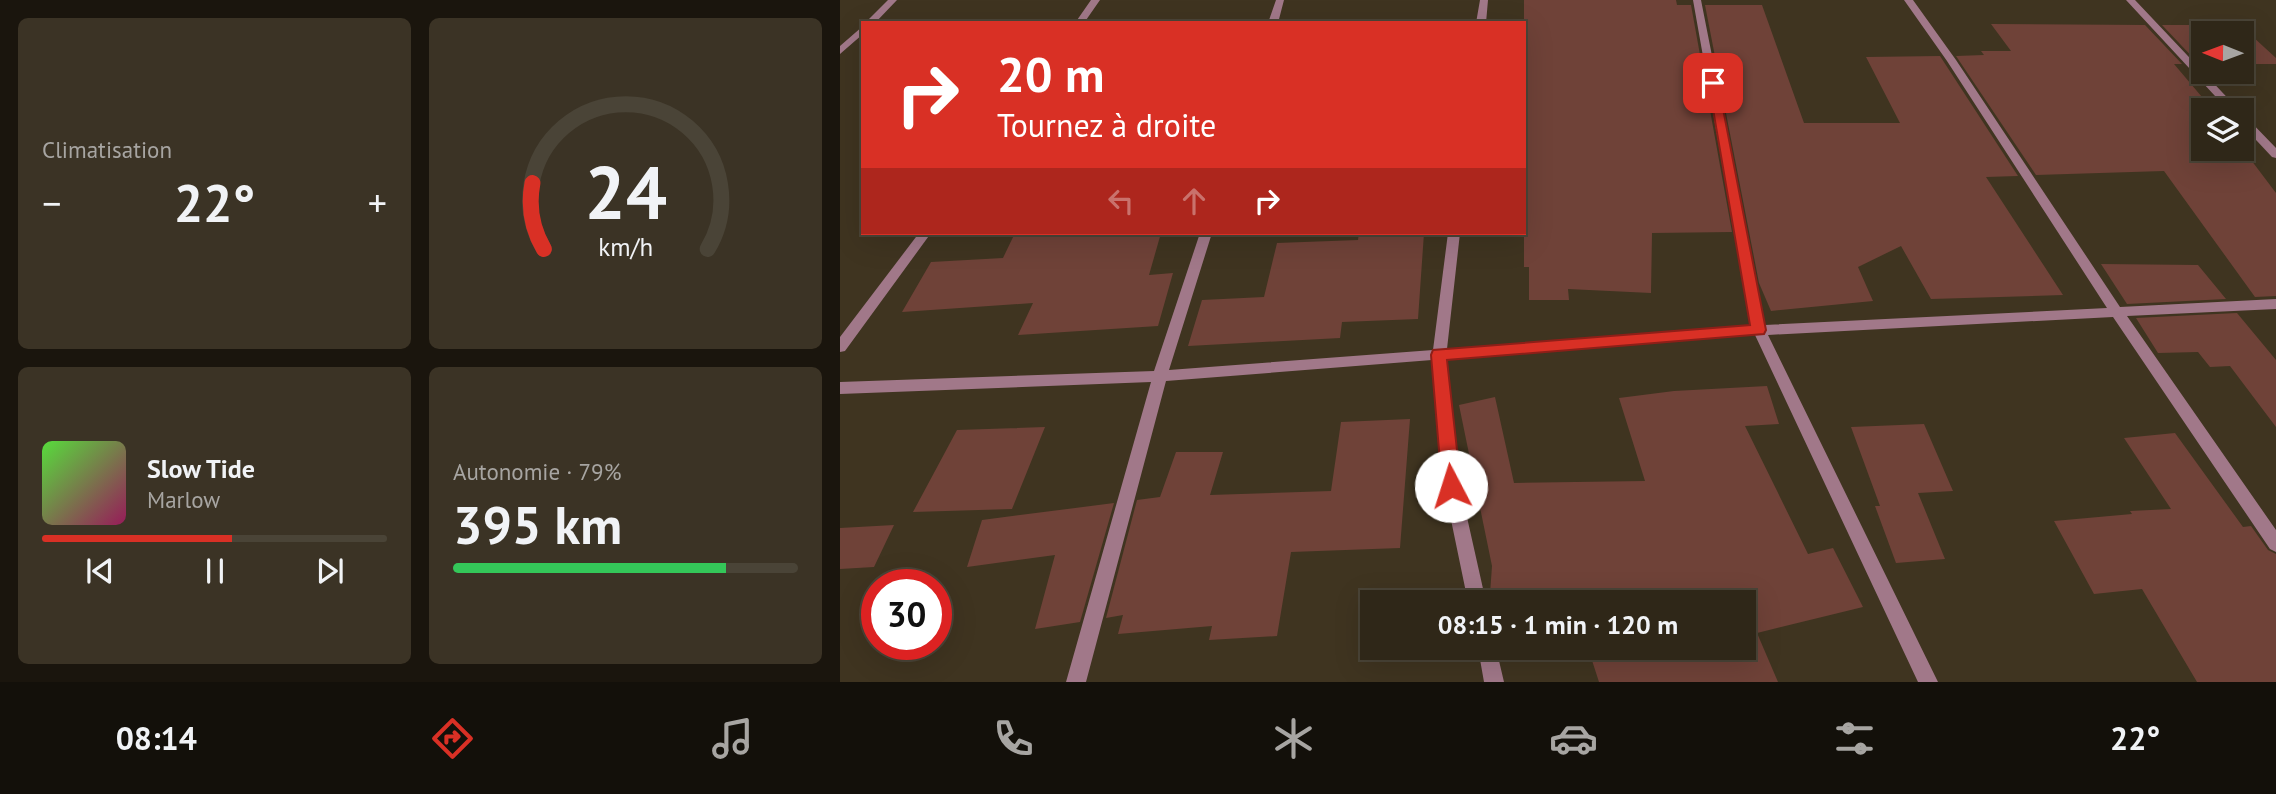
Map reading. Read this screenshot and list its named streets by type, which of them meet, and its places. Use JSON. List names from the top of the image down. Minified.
{"north":"left","page":{"tile":["Climatisation",["Autonomie · 79%","395 km"]],"turn":["20 m","Tournez à droite"],"heat":["−","22°","+"],"song":["Slow Tide","Marlow"],"limit":"30","trip":"08:15 · 1 min · 120 m","tabs":["08:14","22°"],"gauge":["24","km/h"]}}
